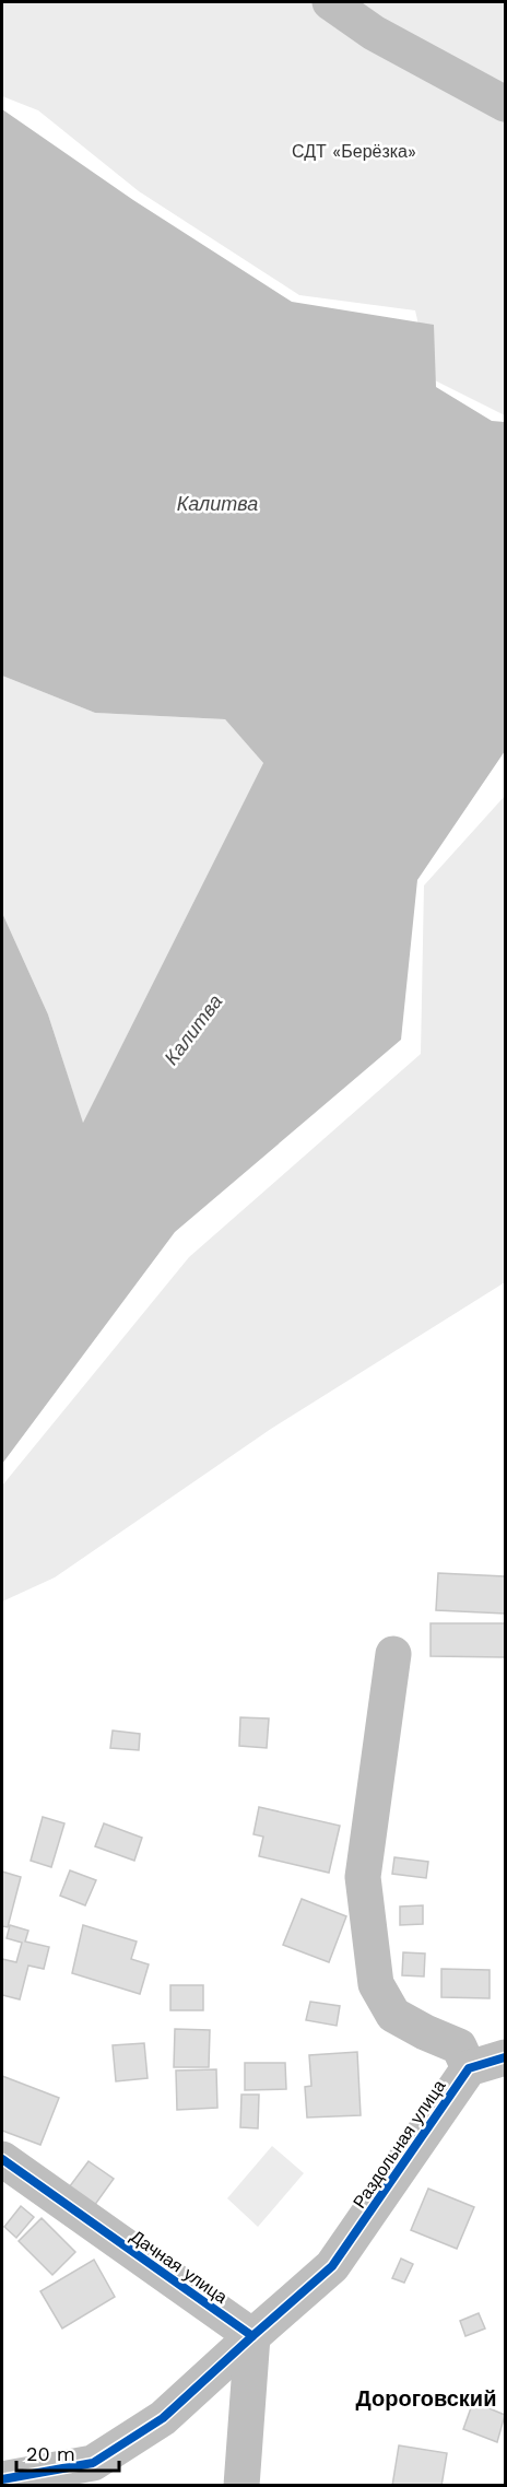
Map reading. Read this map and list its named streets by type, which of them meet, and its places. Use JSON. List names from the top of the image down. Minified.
{"streets":{"street":["Раздольная улица","Дачная улица"]},"crossings":[["Раздольная улица","Дачная улица"]],"districts":["Дороговский"],"water":["Калитва"],"parks":["СДТ «Берёзка»"],"scale_bar":"20 m"}
